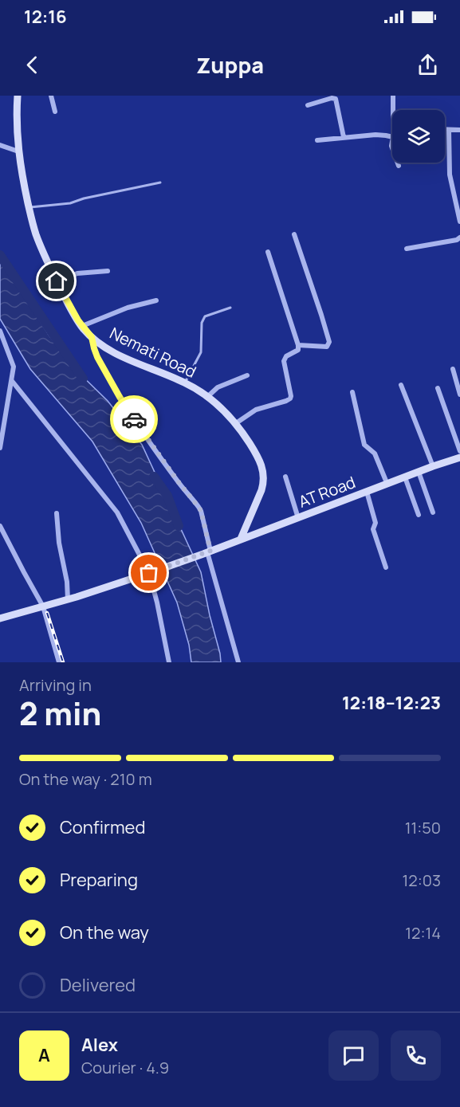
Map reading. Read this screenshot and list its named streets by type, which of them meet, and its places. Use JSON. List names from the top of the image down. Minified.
{"streets":{"street":["Nemati Road","AT Road"]},"crossings":[["Nemati Road","AT Road"]],"page":{"status":"12:16","header":"Zuppa","heading":["2 min","Arriving in","12:18–12:23"],"panel":["Alex","Courier · 4.9"],"bar":"On the way · 210 m","list":[["Confirmed","11:50"],["Preparing","12:03"],["On the way","12:14"],"Delivered"],"round":"A"}}
